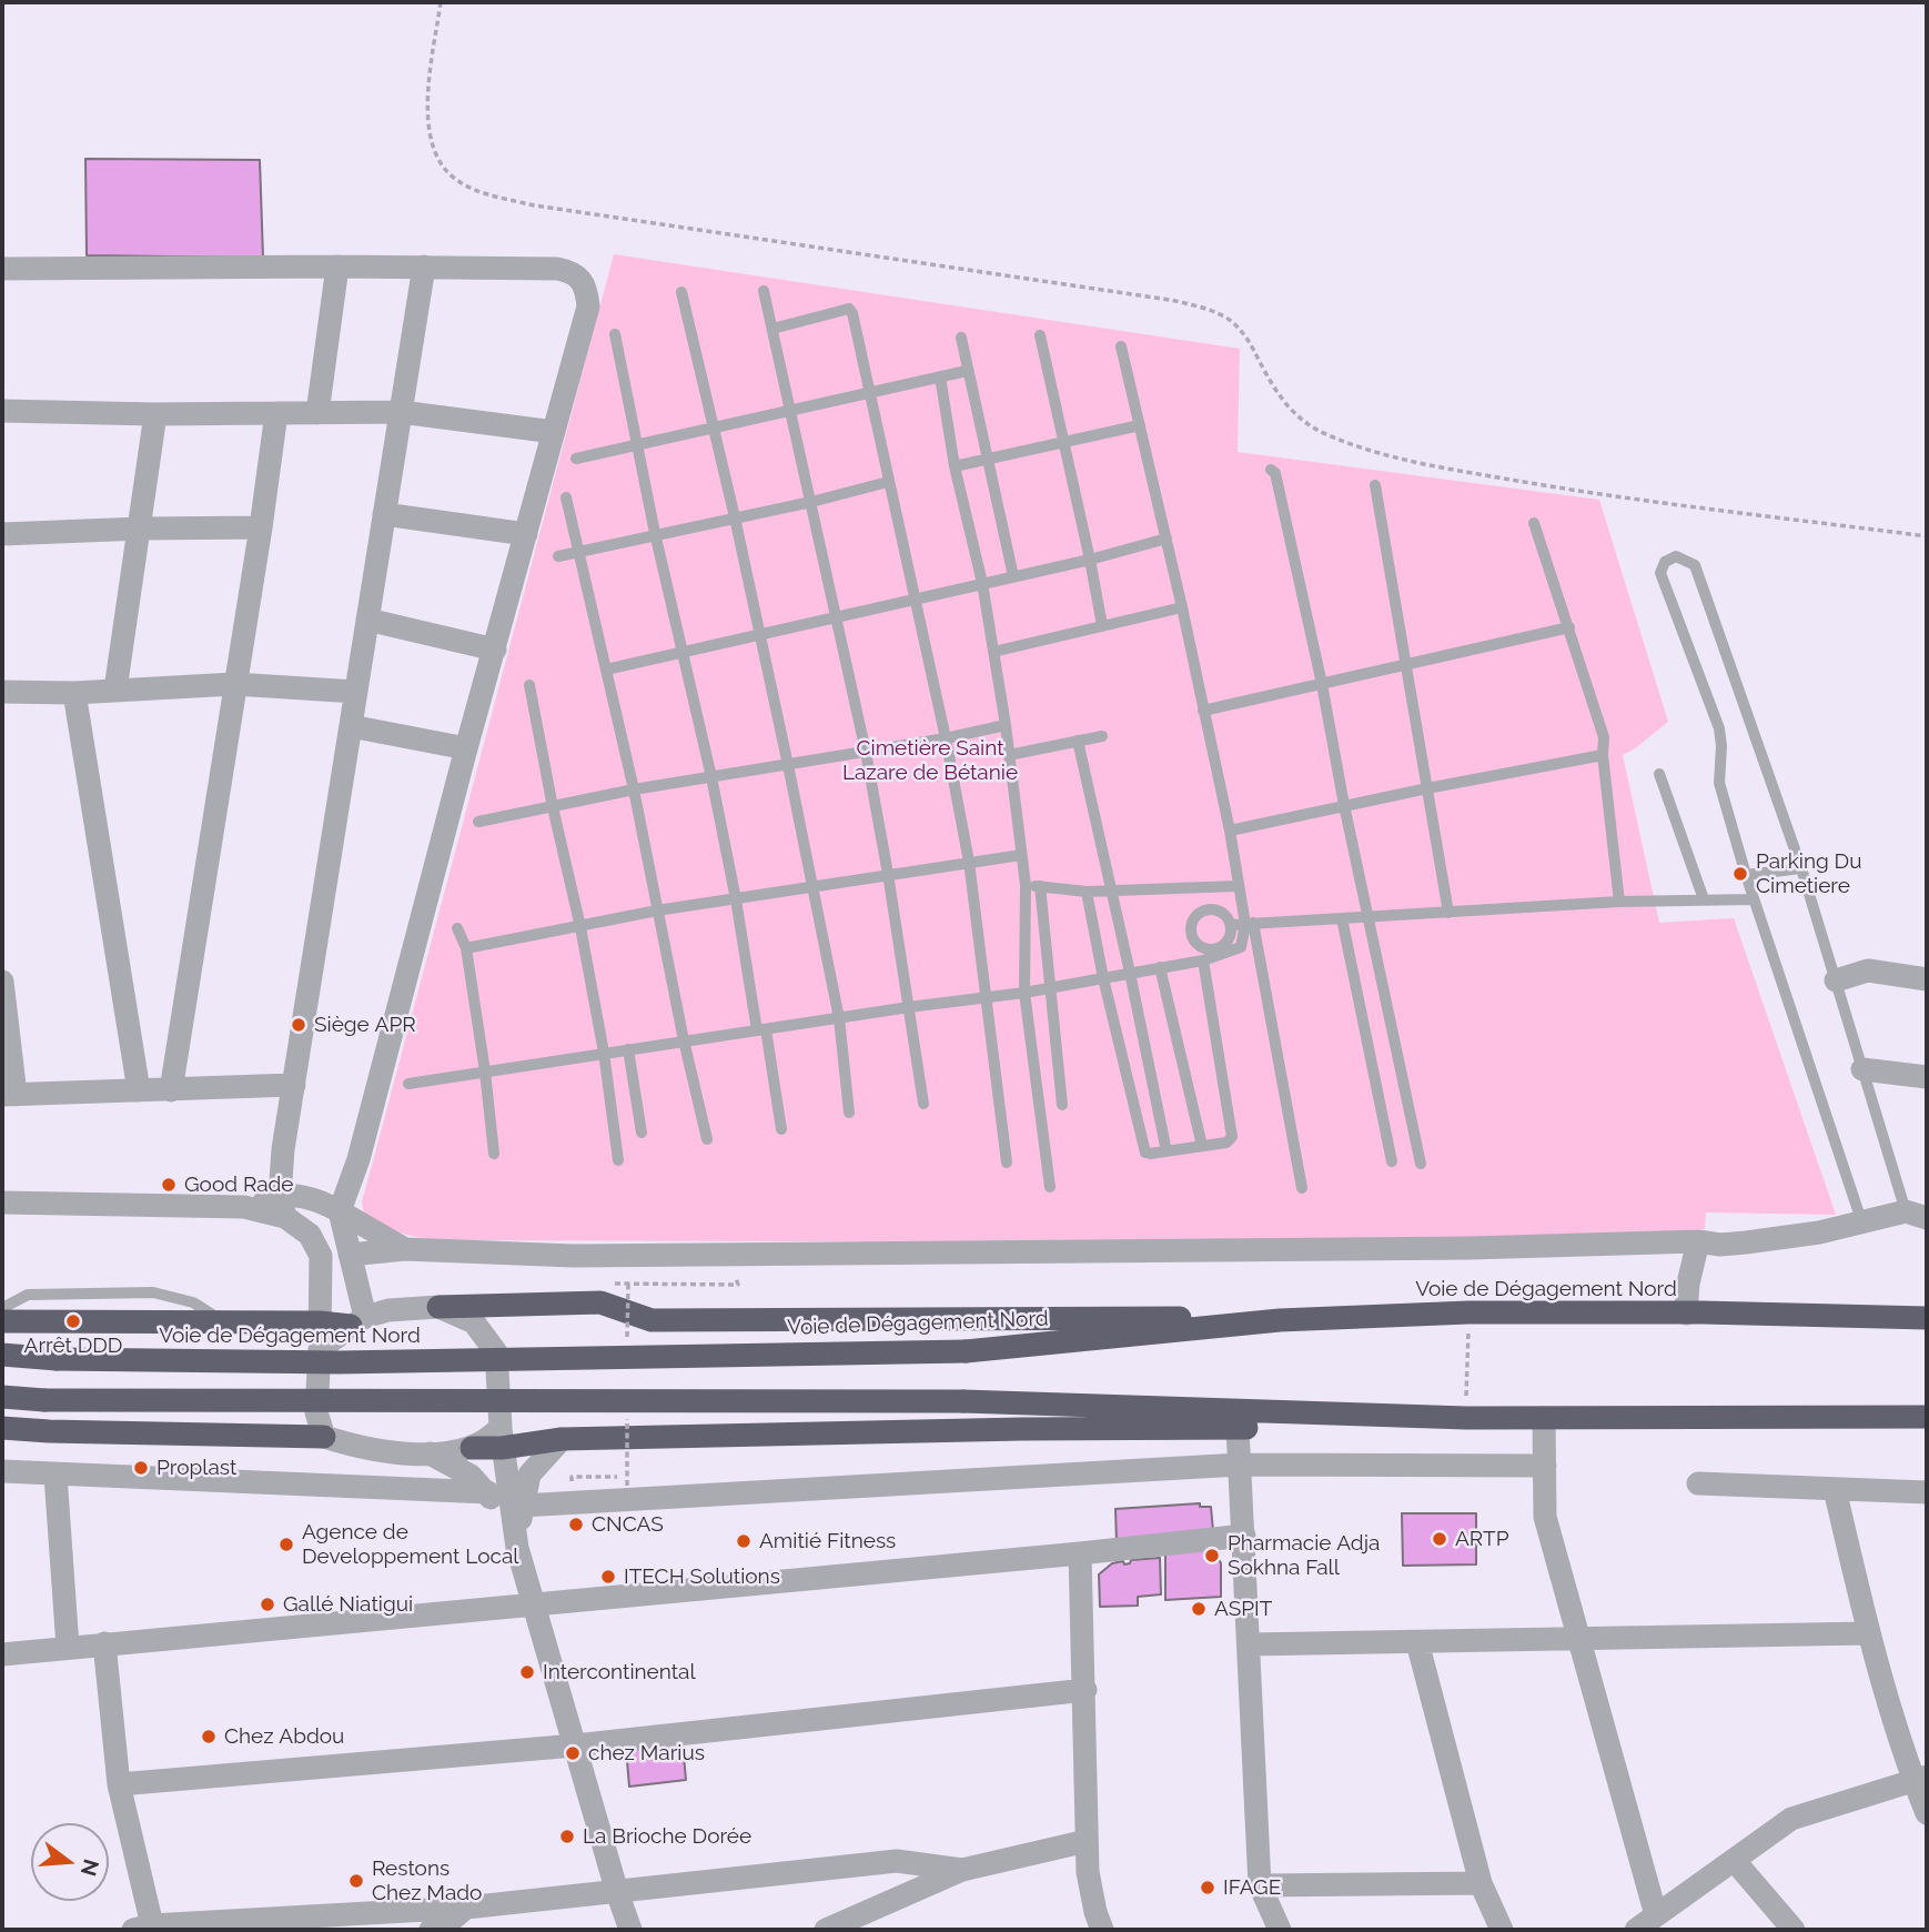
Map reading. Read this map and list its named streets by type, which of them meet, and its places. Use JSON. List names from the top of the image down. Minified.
{"streets":{"highway":["Voie de Dégagement Nord"]},"parks":["Cimetière Saint Lazare de Bétanie"],"places":["Parking Du Cimetiere","Siège APR","Good Rade","Arrêt DDD","Proplast","CNCAS","ARTP","Amitié Fitness","Agence de Developpement Local","Pharmacie Adja Sokhna Fall","ITECH Solutions","Gallé Niatigui","ASPIT","Intercontinental","Chez Abdou","chez Marius","La Brioche Dorée","Restons Chez Mado","IFAGE"],"north":"right"}
